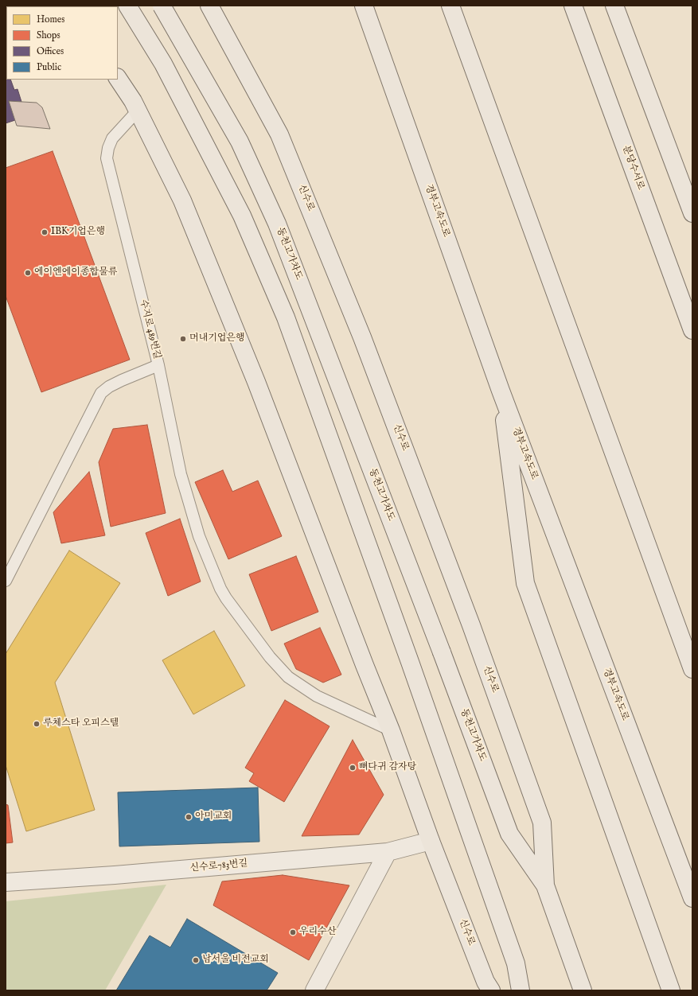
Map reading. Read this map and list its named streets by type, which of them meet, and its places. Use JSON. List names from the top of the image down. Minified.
{"streets":{"main road":["분당수서로","신수로","경부고속도로","동천고가차도"],"street":["신수로783번길"],"lane":["수지로 489번길"]},"crossings":[["신수로","동천고가차도"],["신수로","수지로 489번길"],["신수로","신수로783번길"]],"places":["IBK기업은행","에이엔에이종합물류","머내기업은행","루체스타 오피스텔","뼈다귀 감자탕","아미교회","우리수산","남서울 비전교회"],"legend":["Homes","Shops","Offices","Public"]}
